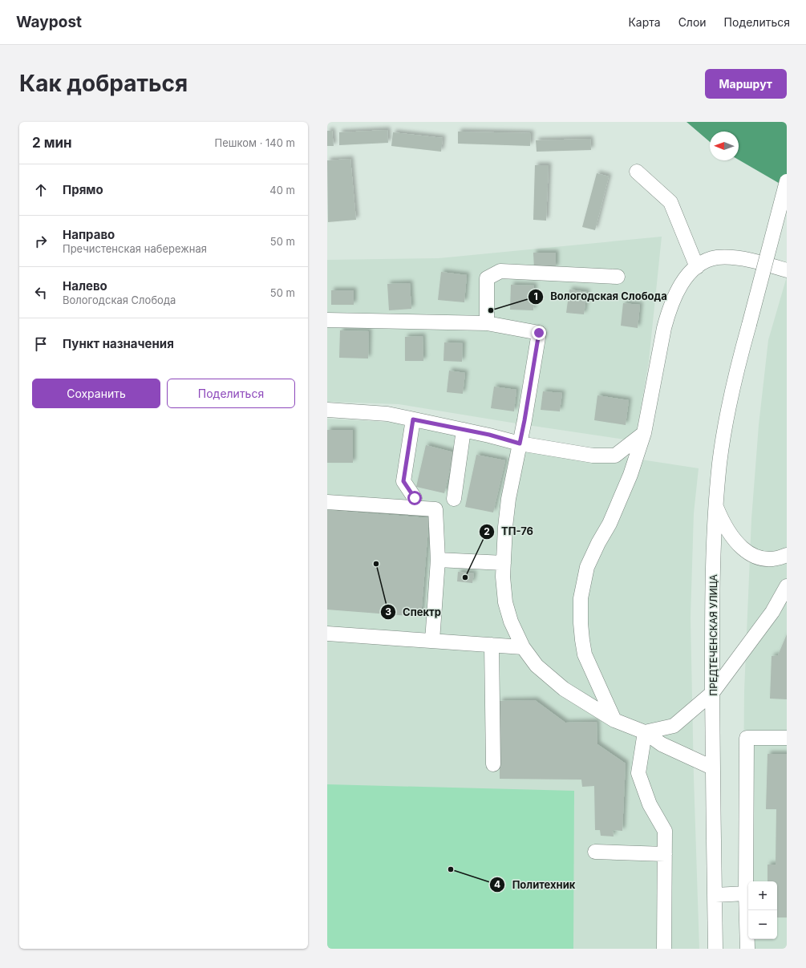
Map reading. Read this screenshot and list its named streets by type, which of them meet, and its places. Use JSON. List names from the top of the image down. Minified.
{"streets":{"street":["ПРЕДТЕЧЕНСКАЯ УЛИЦА"]},"places":["Вологодская Слобода","Спектр","ТП-76","Политехник"],"north":"left","page":{"header":"Waypost","nav":["Карта","Слои","Поделиться"],"buttons":["Маршрут",["Сохранить","Поделиться"]],"title":"Как добраться","heading":["2 мин","Пешком · 140 m"],"list":[["Прямо","40 m"],["Направо","Пречистенская набережная","50 m"],["Налево","Вологодская Слобода","50 m"],"Пункт назначения"],"map_buttons":["+","−"]}}
